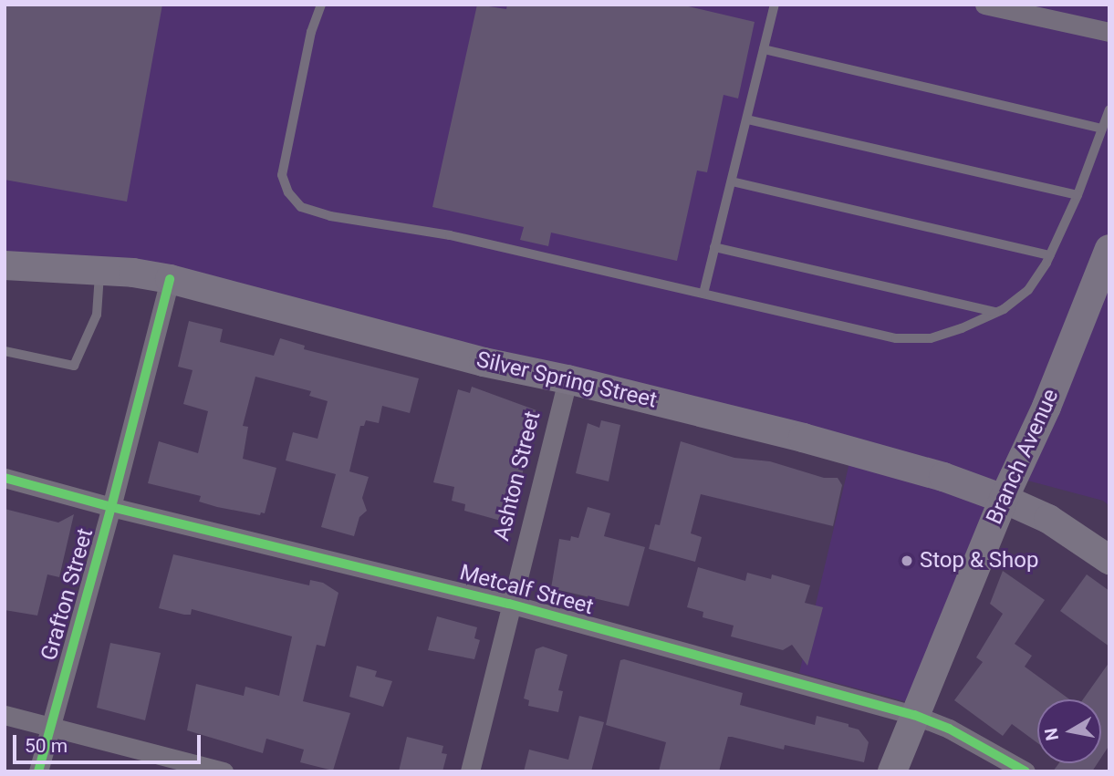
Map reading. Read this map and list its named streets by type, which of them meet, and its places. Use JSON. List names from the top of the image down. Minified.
{"streets":{"main road":["Silver Spring Street","Branch Avenue"],"street":["Ashton Street","Metcalf Street","Grafton Street"]},"crossings":[["Silver Spring Street","Branch Avenue"],["Silver Spring Street","Ashton Street"],["Silver Spring Street","Grafton Street"],["Branch Avenue","Metcalf Street"],["Ashton Street","Metcalf Street"],["Metcalf Street","Grafton Street"]],"places":["Stop & Shop"],"scale_bar":"50 m","north":"left"}
